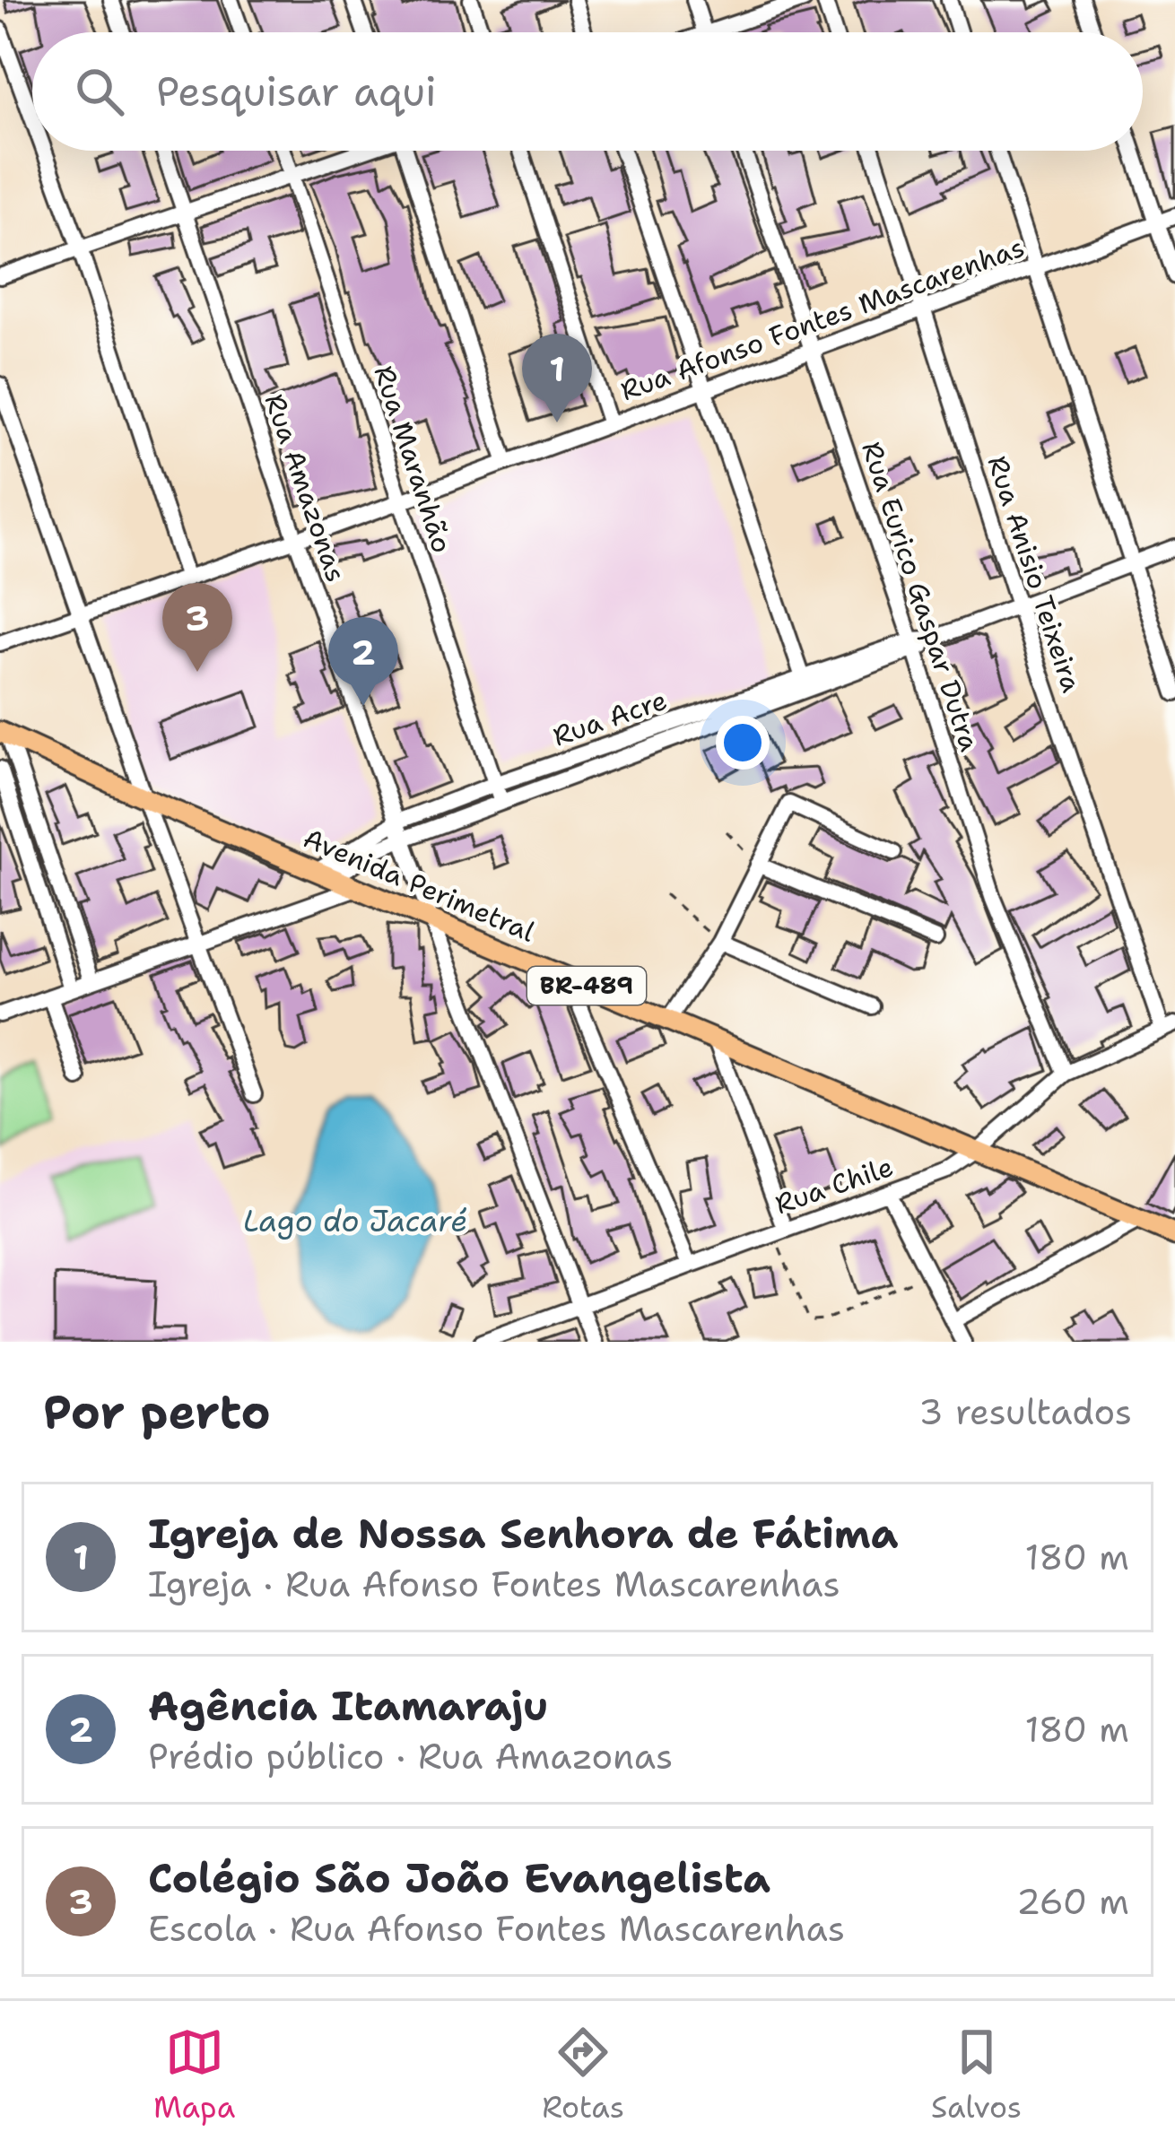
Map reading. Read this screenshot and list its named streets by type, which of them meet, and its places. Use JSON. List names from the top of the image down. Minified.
{"streets":{"main road":["Avenida Perimetral","BR-489"],"street":["Rua Afonso Fontes Mascarenhas","Rua Maranhão","Rua Amazonas","Rua Anisio Teixeira","Rua Eurico Gaspar Dutra","Rua Acre","Rua Chile"]},"crossings":[["Rua Afonso Fontes Mascarenhas","Rua Maranhão"],["Rua Afonso Fontes Mascarenhas","Rua Amazonas"],["Rua Afonso Fontes Mascarenhas","Rua Anisio Teixeira"],["Rua Afonso Fontes Mascarenhas","Rua Eurico Gaspar Dutra"],["Rua Maranhão","Rua Acre"],["Rua Amazonas","Rua Acre"],["Rua Amazonas","Avenida Perimetral"],["Rua Amazonas","Rua Chile"],["Rua Anisio Teixeira","Rua Acre"],["Rua Anisio Teixeira","Rua Chile"],["Rua Eurico Gaspar Dutra","Rua Acre"],["Rua Eurico Gaspar Dutra","Rua Chile"],["Rua Acre","Avenida Perimetral"],["Avenida Perimetral","Rua Chile"]],"water":["Lago do Jacaré"],"page":{"search":"Pesquisar aqui","pins":["1","3","2"],"heading":["Por perto","3 resultados"],"list":[{"mark":"1","name":"Igreja de Nossa Senhora de Fátima","note":"Igreja · Rua Afonso Fontes Mascarenhas","value":"180 m"},{"mark":"2","name":"Agência Itamaraju","note":"Prédio público · Rua Amazonas","value":"180 m"},{"mark":"3","name":"Colégio São João Evangelista","note":"Escola · Rua Afonso Fontes Mascarenhas","value":"260 m"}],"nav":["Mapa","Rotas","Salvos"]}}
